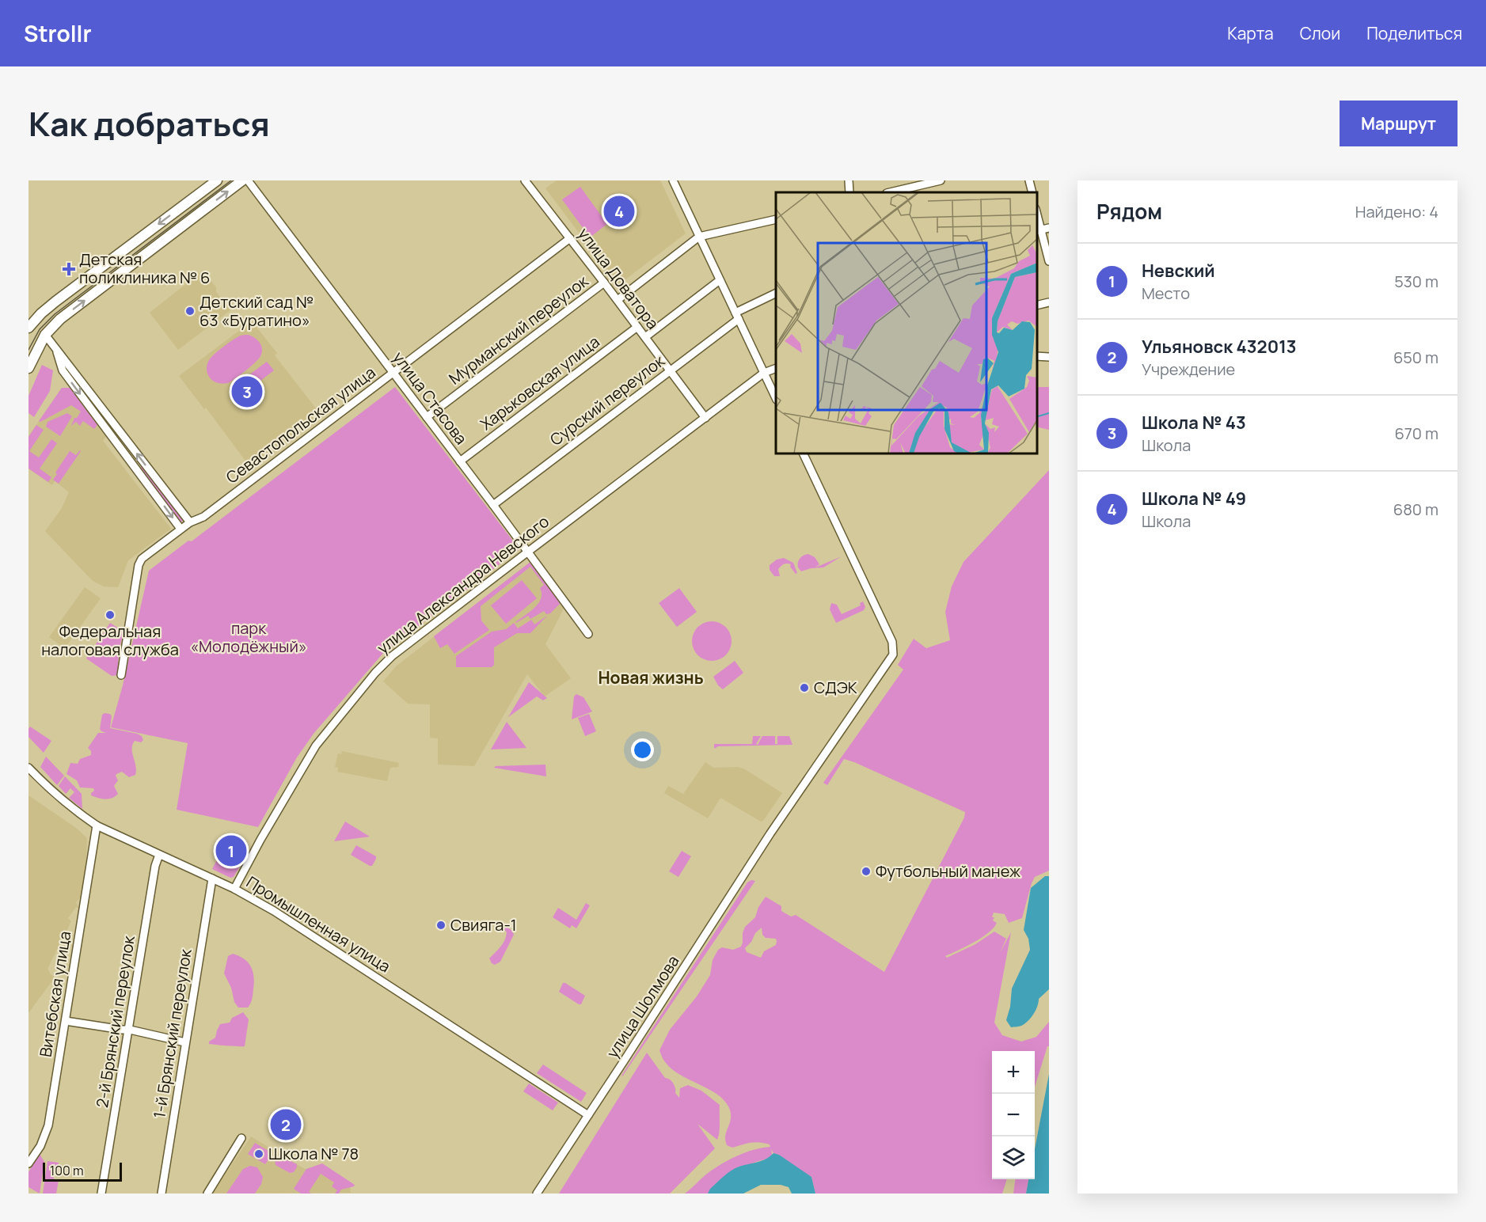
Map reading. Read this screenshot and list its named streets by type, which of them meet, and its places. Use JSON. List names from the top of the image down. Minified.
{"streets":{"street":["улица Доватора","Мурманский переулок","Харьковская улица","улица Стасова","Сурский переулок","Севастопольская улица","улица Александра Невского","Промышленная улица","Витебская улица","улица Шолмова","2-й Брянский переулок","1-й Брянский переулок"]},"crossings":[["улица Доватора","Мурманский переулок"],["улица Доватора","Харьковская улица"],["улица Доватора","Сурский переулок"],["улица Доватора","Севастопольская улица"],["улица Доватора","улица Александра Невского"],["Мурманский переулок","улица Стасова"],["Харьковская улица","улица Стасова"],["улица Стасова","Сурский переулок"],["улица Стасова","Севастопольская улица"],["улица Стасова","улица Александра Невского"],["улица Александра Невского","Промышленная улица"],["Промышленная улица","Витебская улица"],["Промышленная улица","улица Шолмова"],["Промышленная улица","2-й Брянский переулок"],["Промышленная улица","1-й Брянский переулок"]],"districts":["Новая жизнь"],"parks":["парк «Молодёжный»"],"places":{"health":["Детская поликлиника № 6"],"other":["Детский сад № 63 «Буратино»","Федеральная налоговая служба","СДЭК","Футбольный манеж","Свияга-1","Школа № 78"]},"scale_bar":"100 m","page":{"header":"Strollr","nav":["Карта","Слои","Поделиться"],"title":"Как добраться","buttons":"Маршрут","heading":["Рядом","Найдено: 4"],"pins":["4","3","1","2"],"list":[{"mark":"1","name":"Невский","note":"Место","value":"530 m"},{"mark":"2","name":"Ульяновск 432013","note":"Учреждение","value":"650 m"},{"mark":"3","name":"Школа № 43","note":"Школа","value":"670 m"},{"mark":"4","name":"Школа № 49","note":"Школа","value":"680 m"}],"map_buttons":["+","−"],"scale":"100 m"}}
